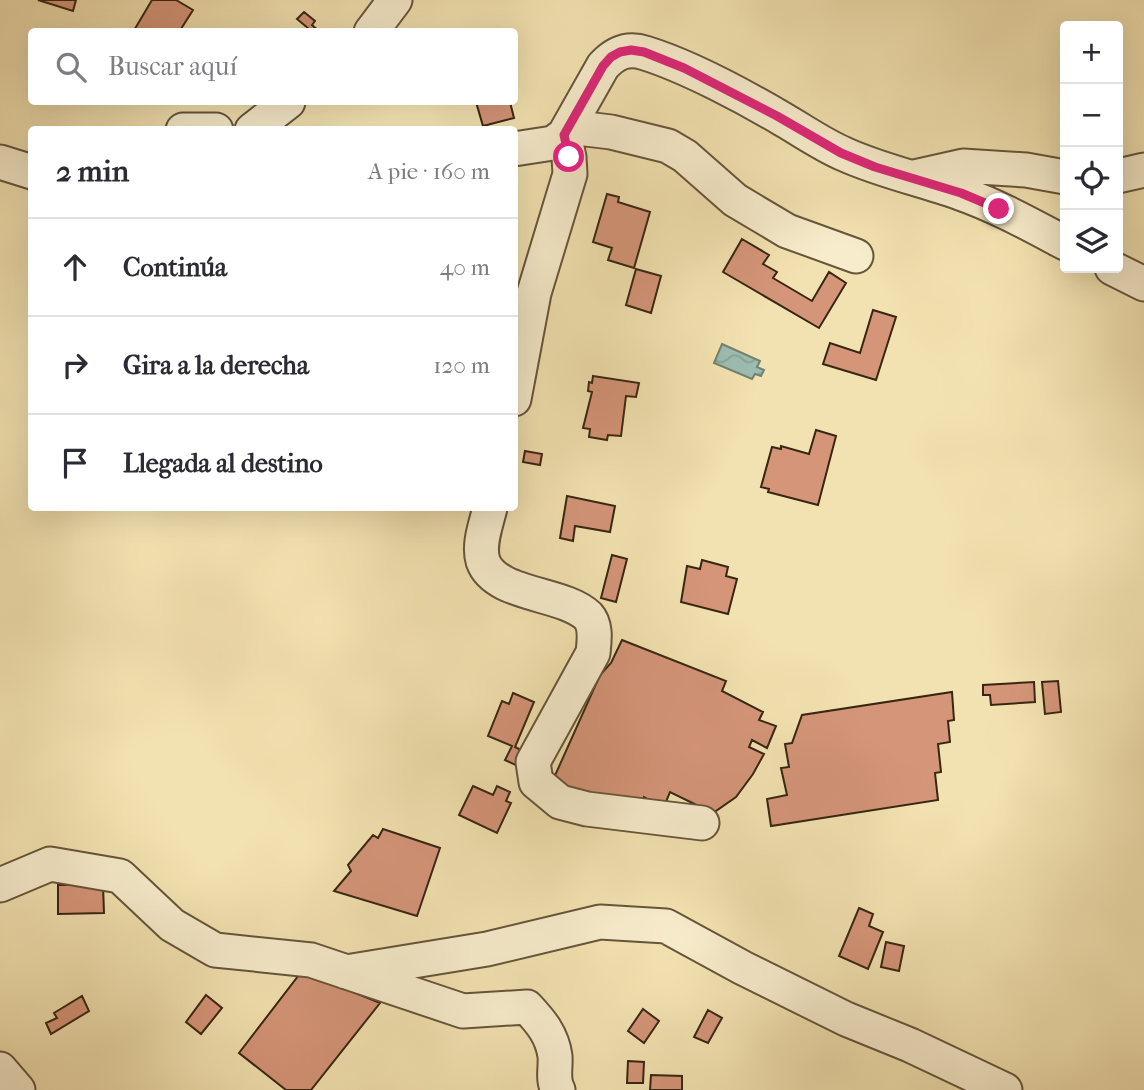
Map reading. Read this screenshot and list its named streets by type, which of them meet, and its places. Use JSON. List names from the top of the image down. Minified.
{"page":{"map_buttons":["+","−"],"search":"Buscar aquí","heading":["2 min","A pie · 160 m"],"list":[["Continúa","40 m"],["Gira a la derecha","120 m"],"Llegada al destino"]}}
